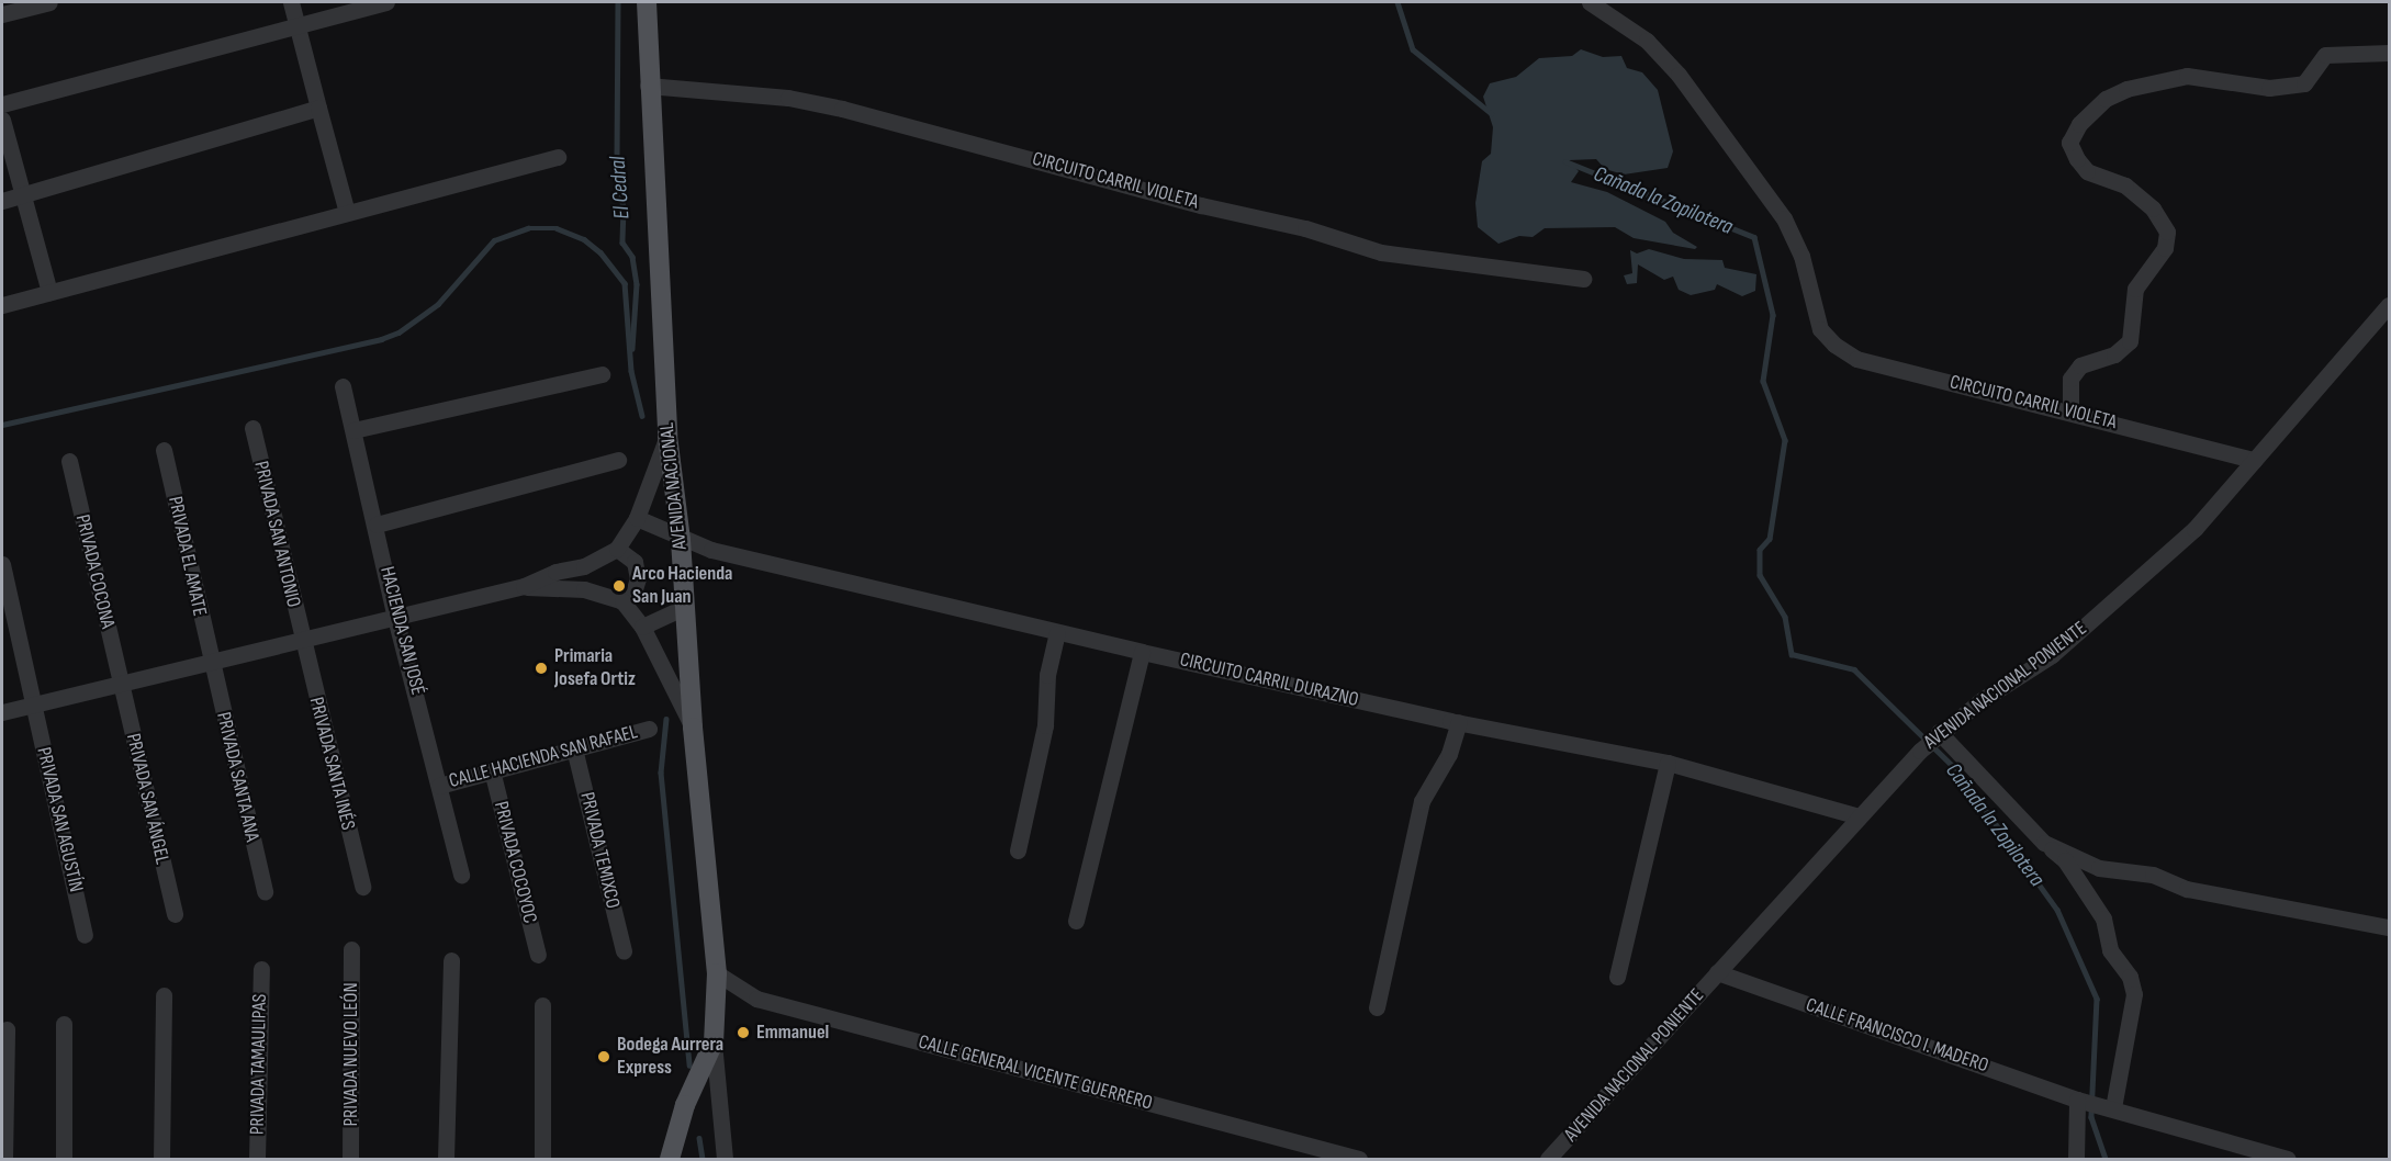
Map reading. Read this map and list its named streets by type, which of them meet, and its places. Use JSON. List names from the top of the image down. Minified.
{"streets":{"main road":["AVENIDA NACIONAL"],"street":["CIRCUITO CARRIL VIOLETA","PRIVADA SAN ANTONIO","PRIVADA EL AMATE","PRIVADA COCONA","HACIENDA SAN JOSÉ","CIRCUITO CARRIL DURAZNO","AVENIDA NACIONAL PONIENTE","CALLE HACIENDA SAN RAFAEL","PRIVADA SANTA INÉS","PRIVADA SANTA ANA","PRIVADA SAN ÁNGEL","PRIVADA SAN AGUSTÍN","PRIVADA TEMIXCO","PRIVADA COCOYOC","CALLE FRANCISCO I. MADERO","PRIVADA NUEVO LEÓN","PRIVADA TAMAULIPAS","CALLE GENERAL VICENTE GUERRERO"]},"crossings":[["CIRCUITO CARRIL VIOLETA","AVENIDA NACIONAL"],["CIRCUITO CARRIL VIOLETA","AVENIDA NACIONAL PONIENTE"],["AVENIDA NACIONAL","CIRCUITO CARRIL DURAZNO"],["AVENIDA NACIONAL","CALLE GENERAL VICENTE GUERRERO"],["PRIVADA SAN ANTONIO","PRIVADA SANTA INÉS"],["PRIVADA EL AMATE","PRIVADA SANTA ANA"],["PRIVADA COCONA","PRIVADA SAN ÁNGEL"],["HACIENDA SAN JOSÉ","CALLE HACIENDA SAN RAFAEL"],["CIRCUITO CARRIL DURAZNO","AVENIDA NACIONAL PONIENTE"],["AVENIDA NACIONAL PONIENTE","CALLE FRANCISCO I. MADERO"],["CALLE HACIENDA SAN RAFAEL","PRIVADA TEMIXCO"],["CALLE HACIENDA SAN RAFAEL","PRIVADA COCOYOC"]],"water":["El Cedral","Cañada la Zopilotera"],"places":["Arco Hacienda San Juan","Primaria Josefa Ortiz","Emmanuel","Bodega Aurrera Express"]}
